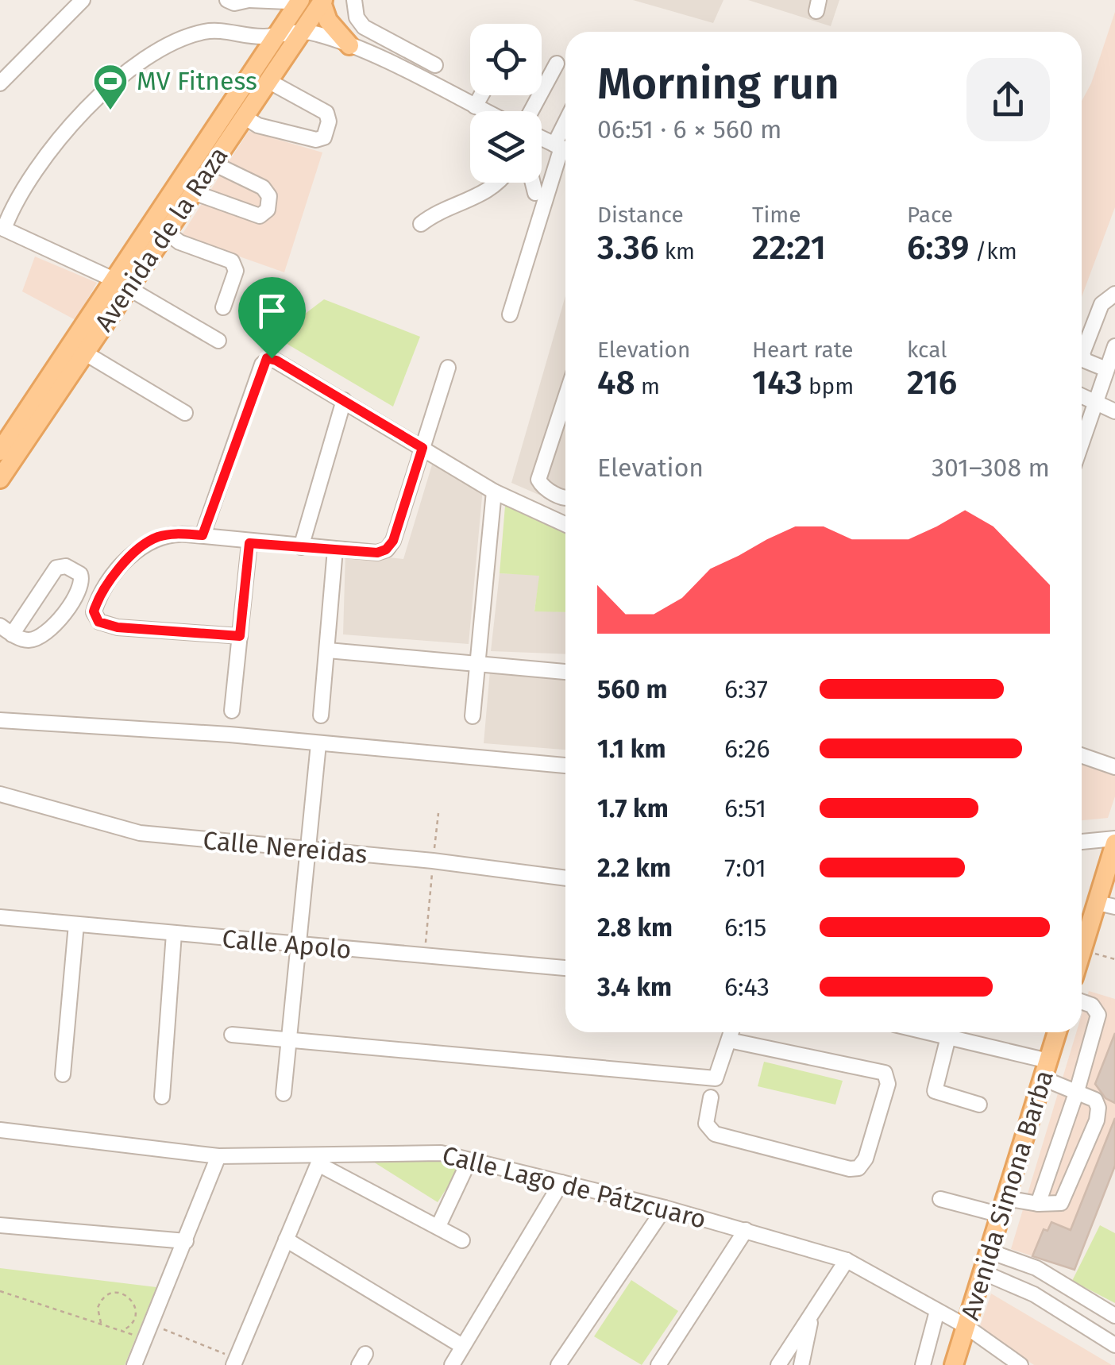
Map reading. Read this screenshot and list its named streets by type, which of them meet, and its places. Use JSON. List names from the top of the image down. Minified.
{"streets":{"main road":["Avenida de la Raza","Avenida Simona Barba"],"street":["Calle Nereidas","Calle Apolo","Calle Lago de Pátzcuaro"]},"crossings":[["Calle Lago de Pátzcuaro","Avenida Simona Barba"]],"places":{"sports":["MV Fitness"]},"page":{"heading":["Morning run","06:51 · 6 × 560 m"],"stats":[["Distance","3.36 km"],["Time","22:21"],["Pace","6:39 /km"],["Elevation","48 m"],["Heart rate","143 bpm"],["kcal","216"]],"chart":["Elevation","301–308 m"],"list":[{"name":"560 m","note":"6:37"},{"name":"1.1 km","note":"6:26"},{"name":"1.7 km","note":"6:51"},{"name":"2.2 km","note":"7:01"},{"name":"2.8 km","note":"6:15"},{"name":"3.4 km","note":"6:43"}]}}
